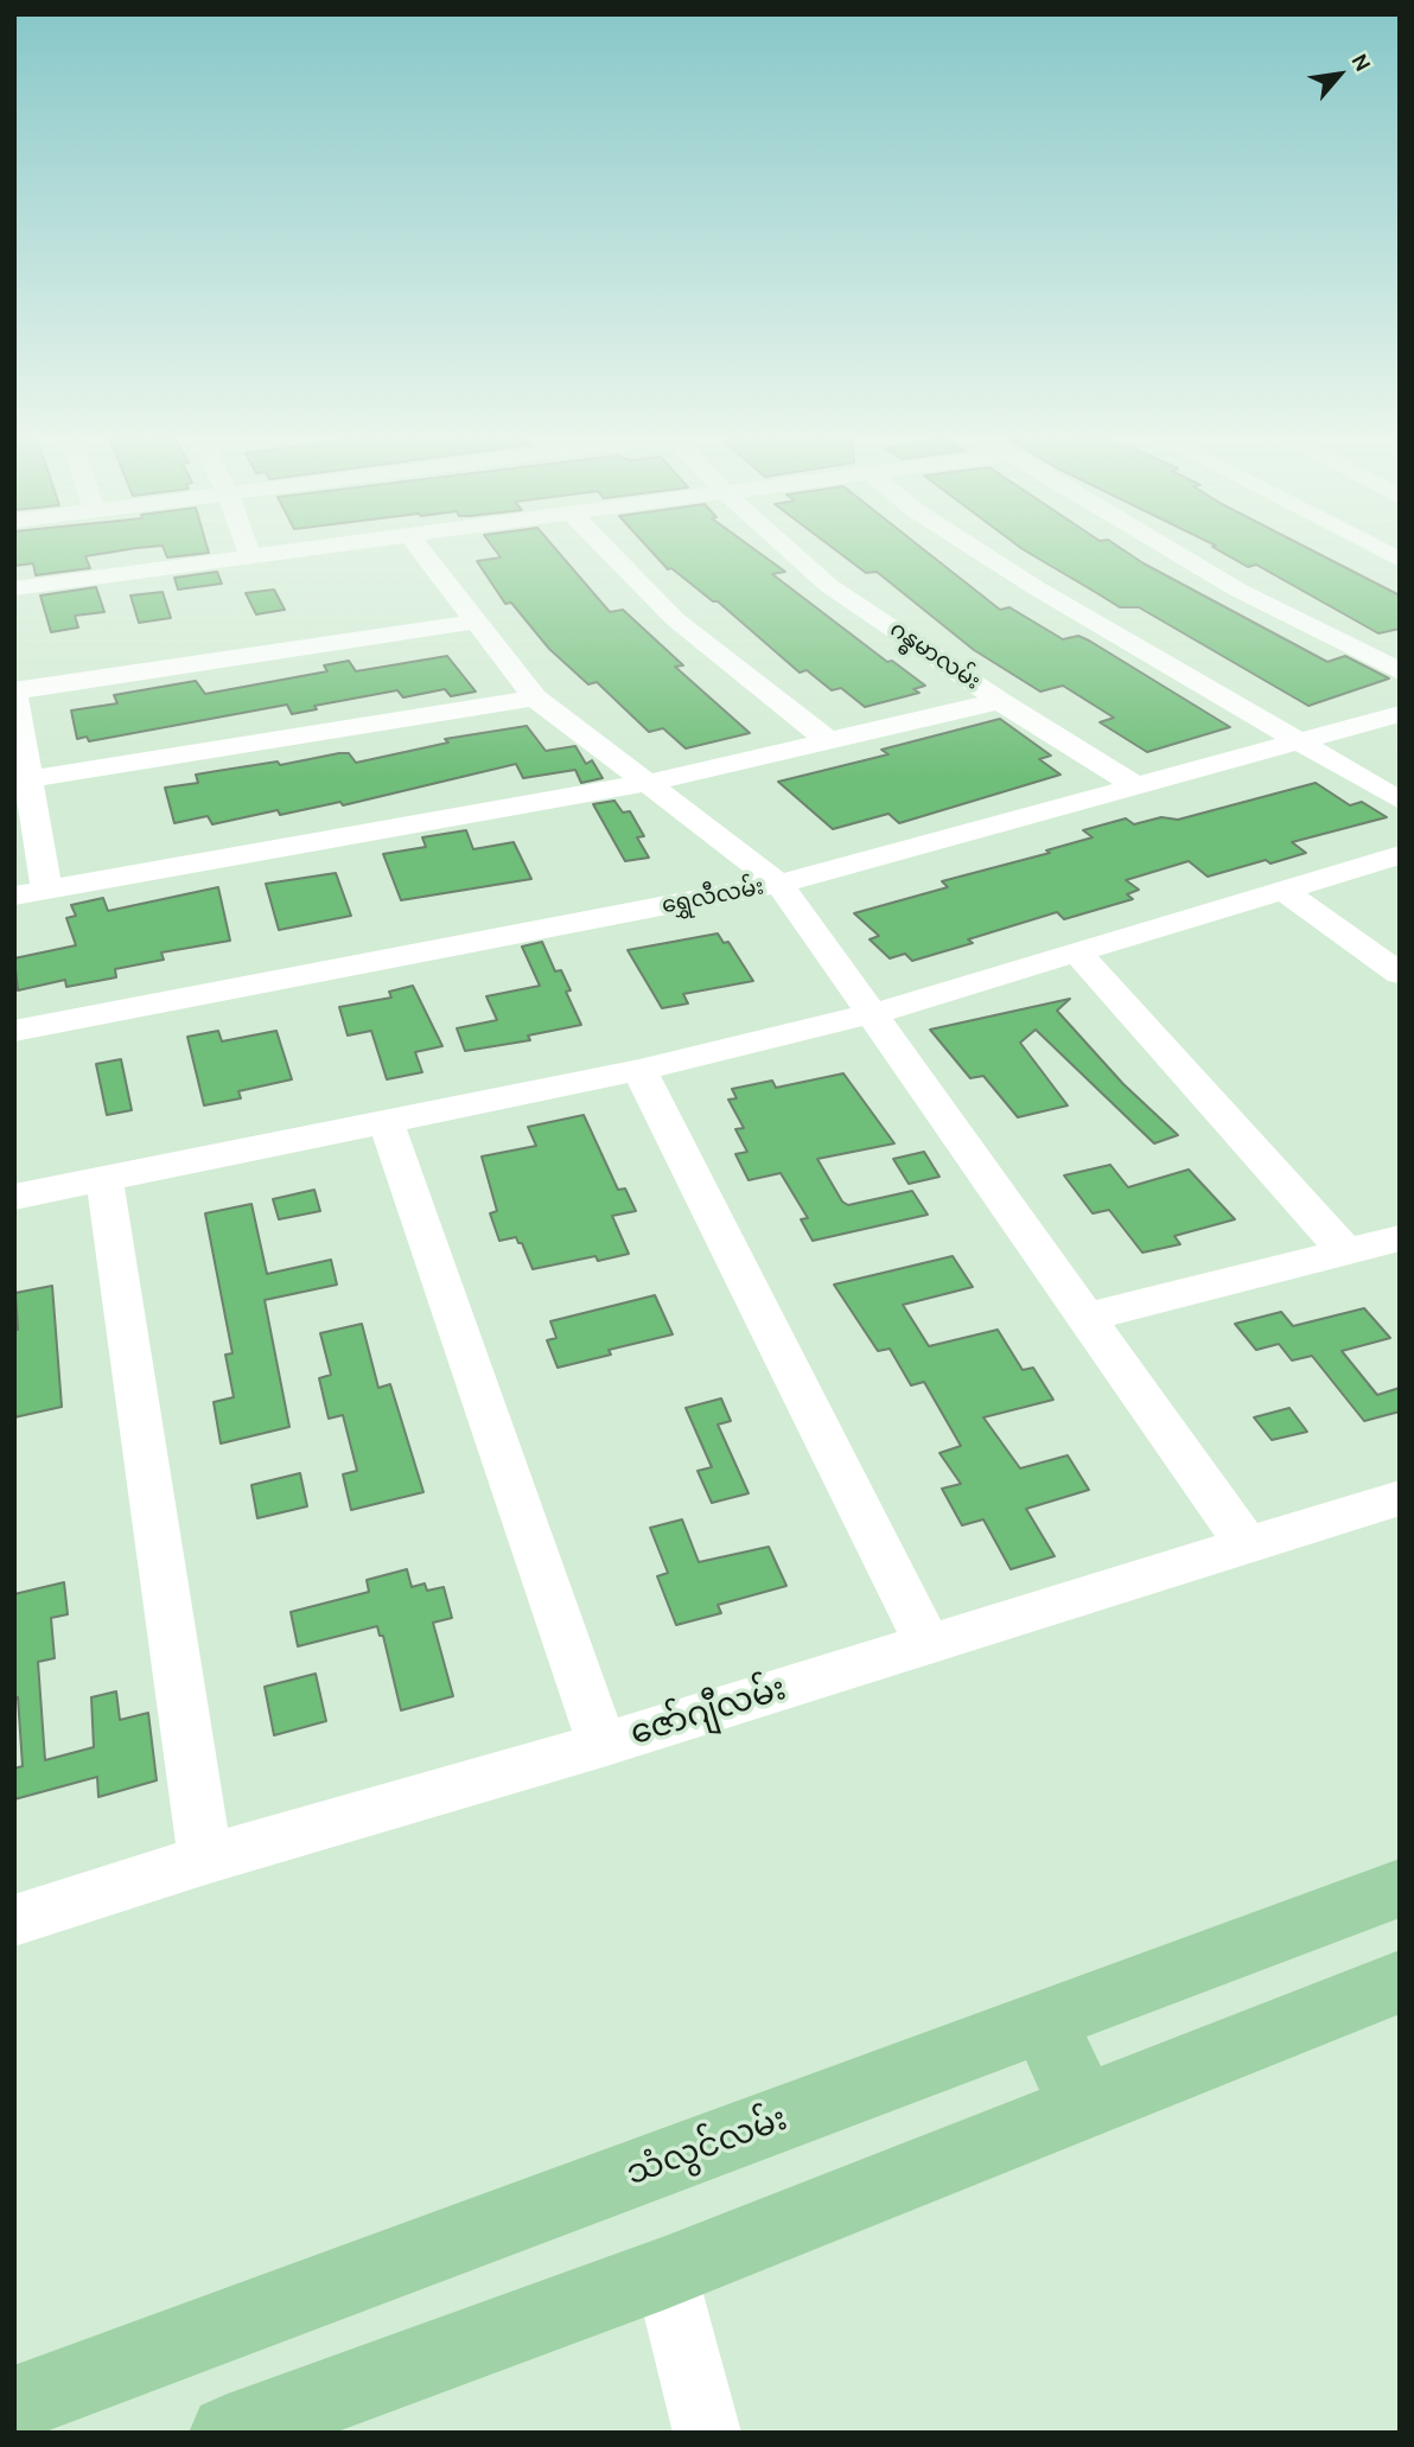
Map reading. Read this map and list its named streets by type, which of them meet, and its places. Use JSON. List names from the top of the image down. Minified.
{"streets":{"main road":["သံလွင်လမ်း"],"street":["ဂန္ဓမာလမ်း","ရွှေလီလမ်း","ဇော်ဂျီလမ်း"]},"crossings":[["ဂန္ဓမာလမ်း","ရွှေလီလမ်း"]],"north":"top right"}
